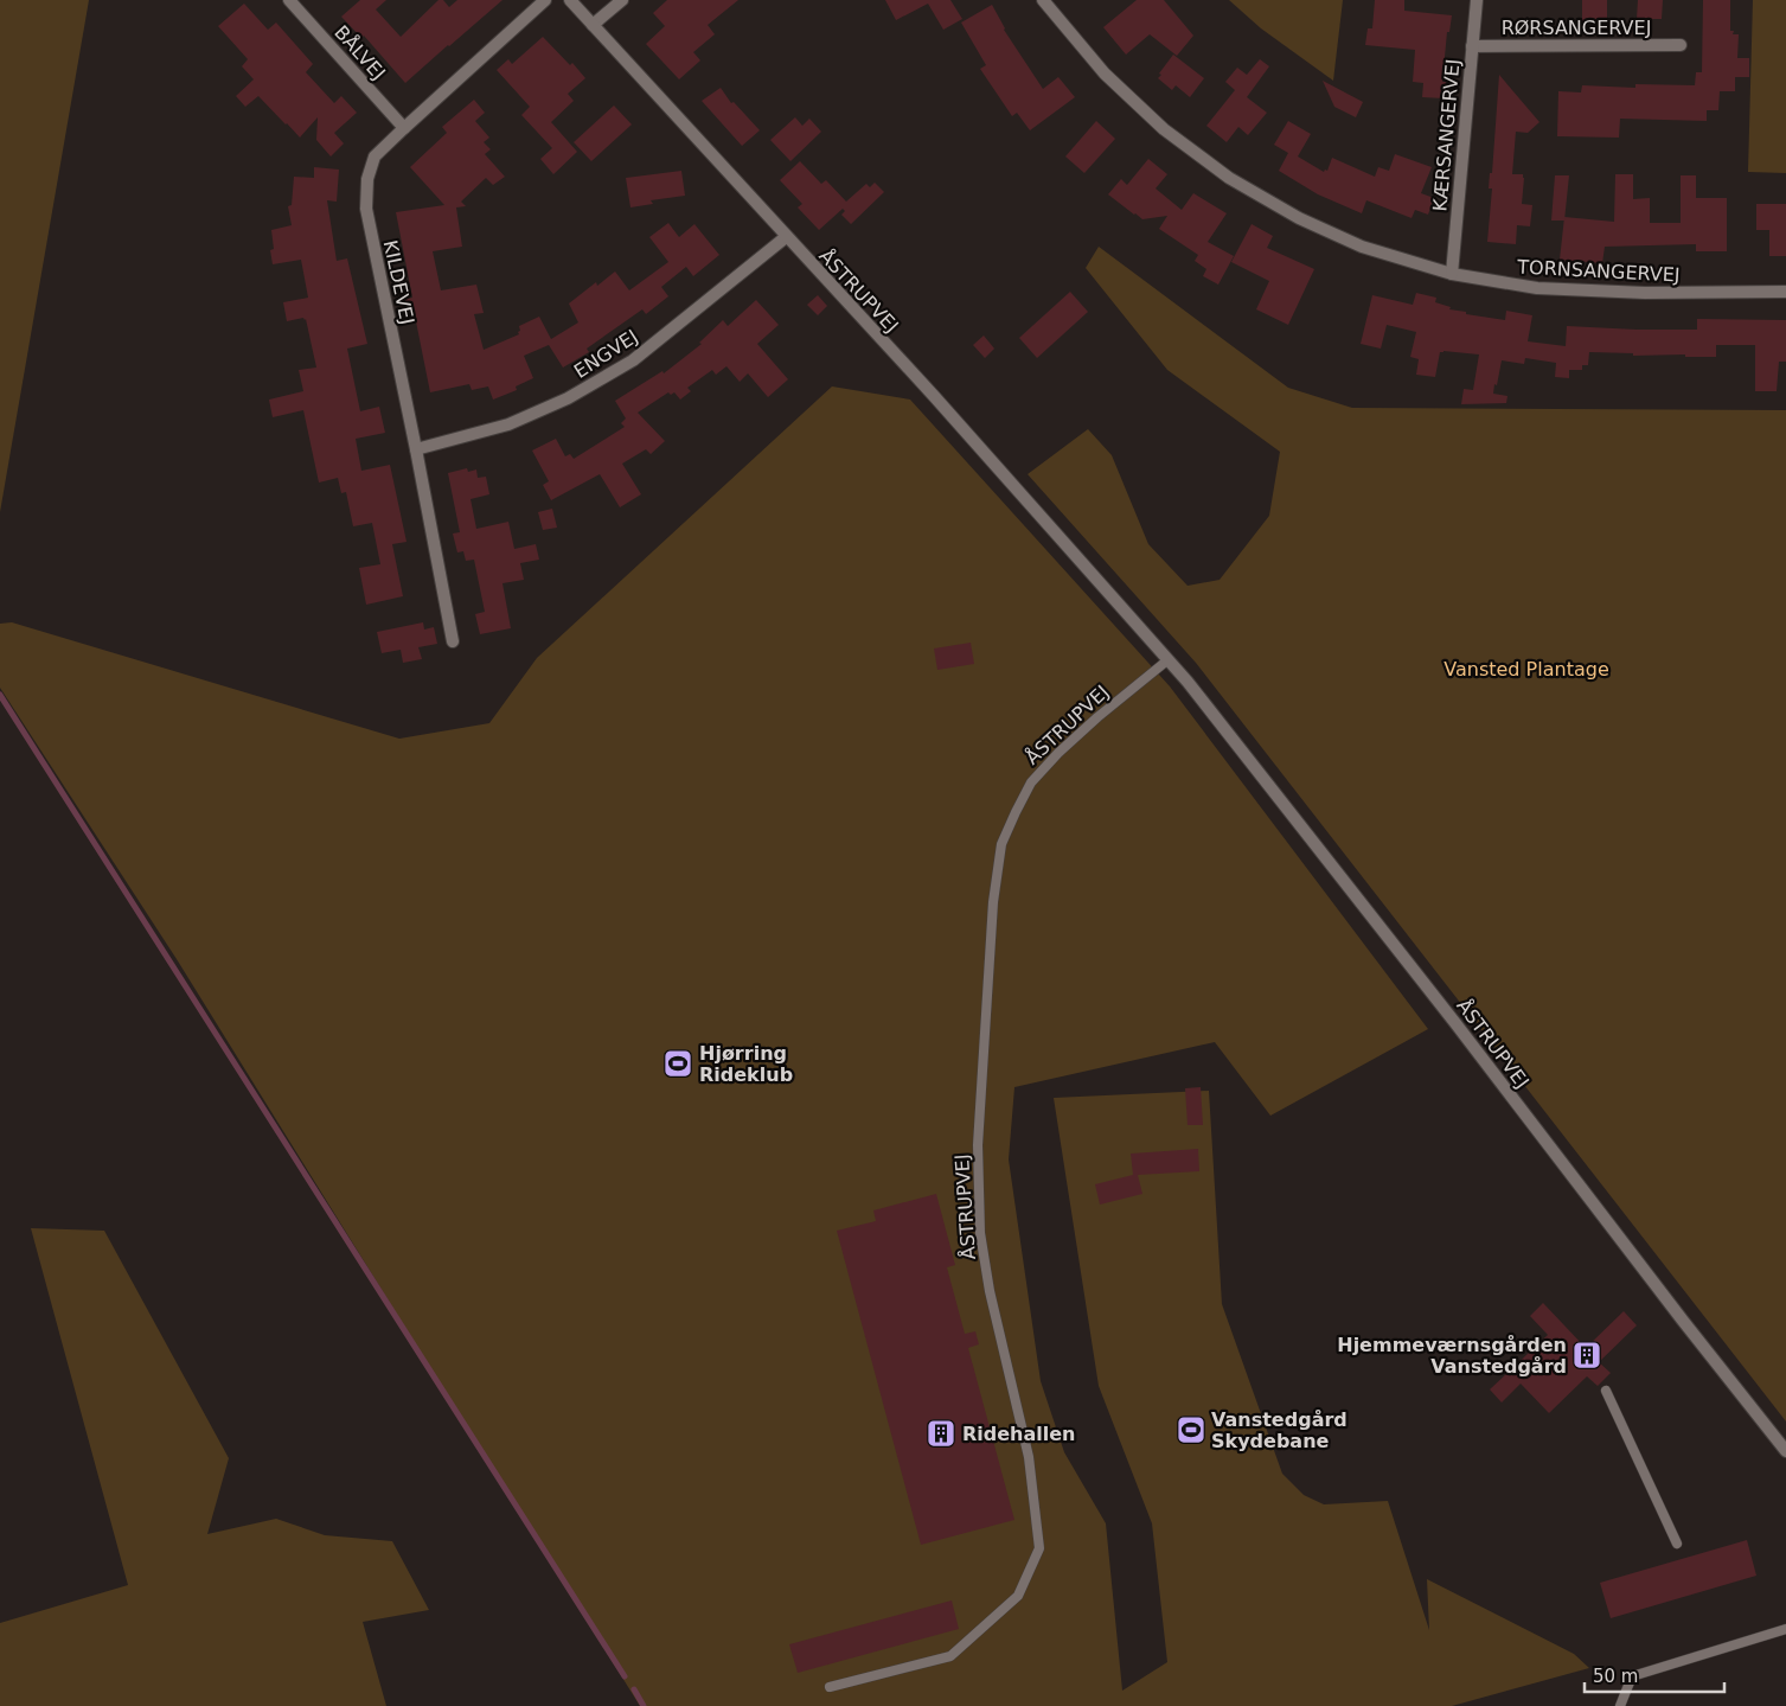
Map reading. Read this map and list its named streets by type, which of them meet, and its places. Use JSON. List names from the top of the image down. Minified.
{"streets":{"street":["RØRSANGERVEJ","BÅLVEJ","KÆRSANGERVEJ","TORNSANGERVEJ","KILDEVEJ","ÅSTRUPVEJ","ENGVEJ"]},"crossings":[["RØRSANGERVEJ","KÆRSANGERVEJ"],["BÅLVEJ","KILDEVEJ"],["KÆRSANGERVEJ","TORNSANGERVEJ"],["KILDEVEJ","ENGVEJ"],["ÅSTRUPVEJ","ENGVEJ"]],"parks":["Vansted Plantage"],"places":{"sports":["Hjørring Rideklub","Vanstedgård Skydebane"],"building":["Hjemmeværnsgården Vanstedgård","Ridehallen"]},"scale_bar":"50 m"}
